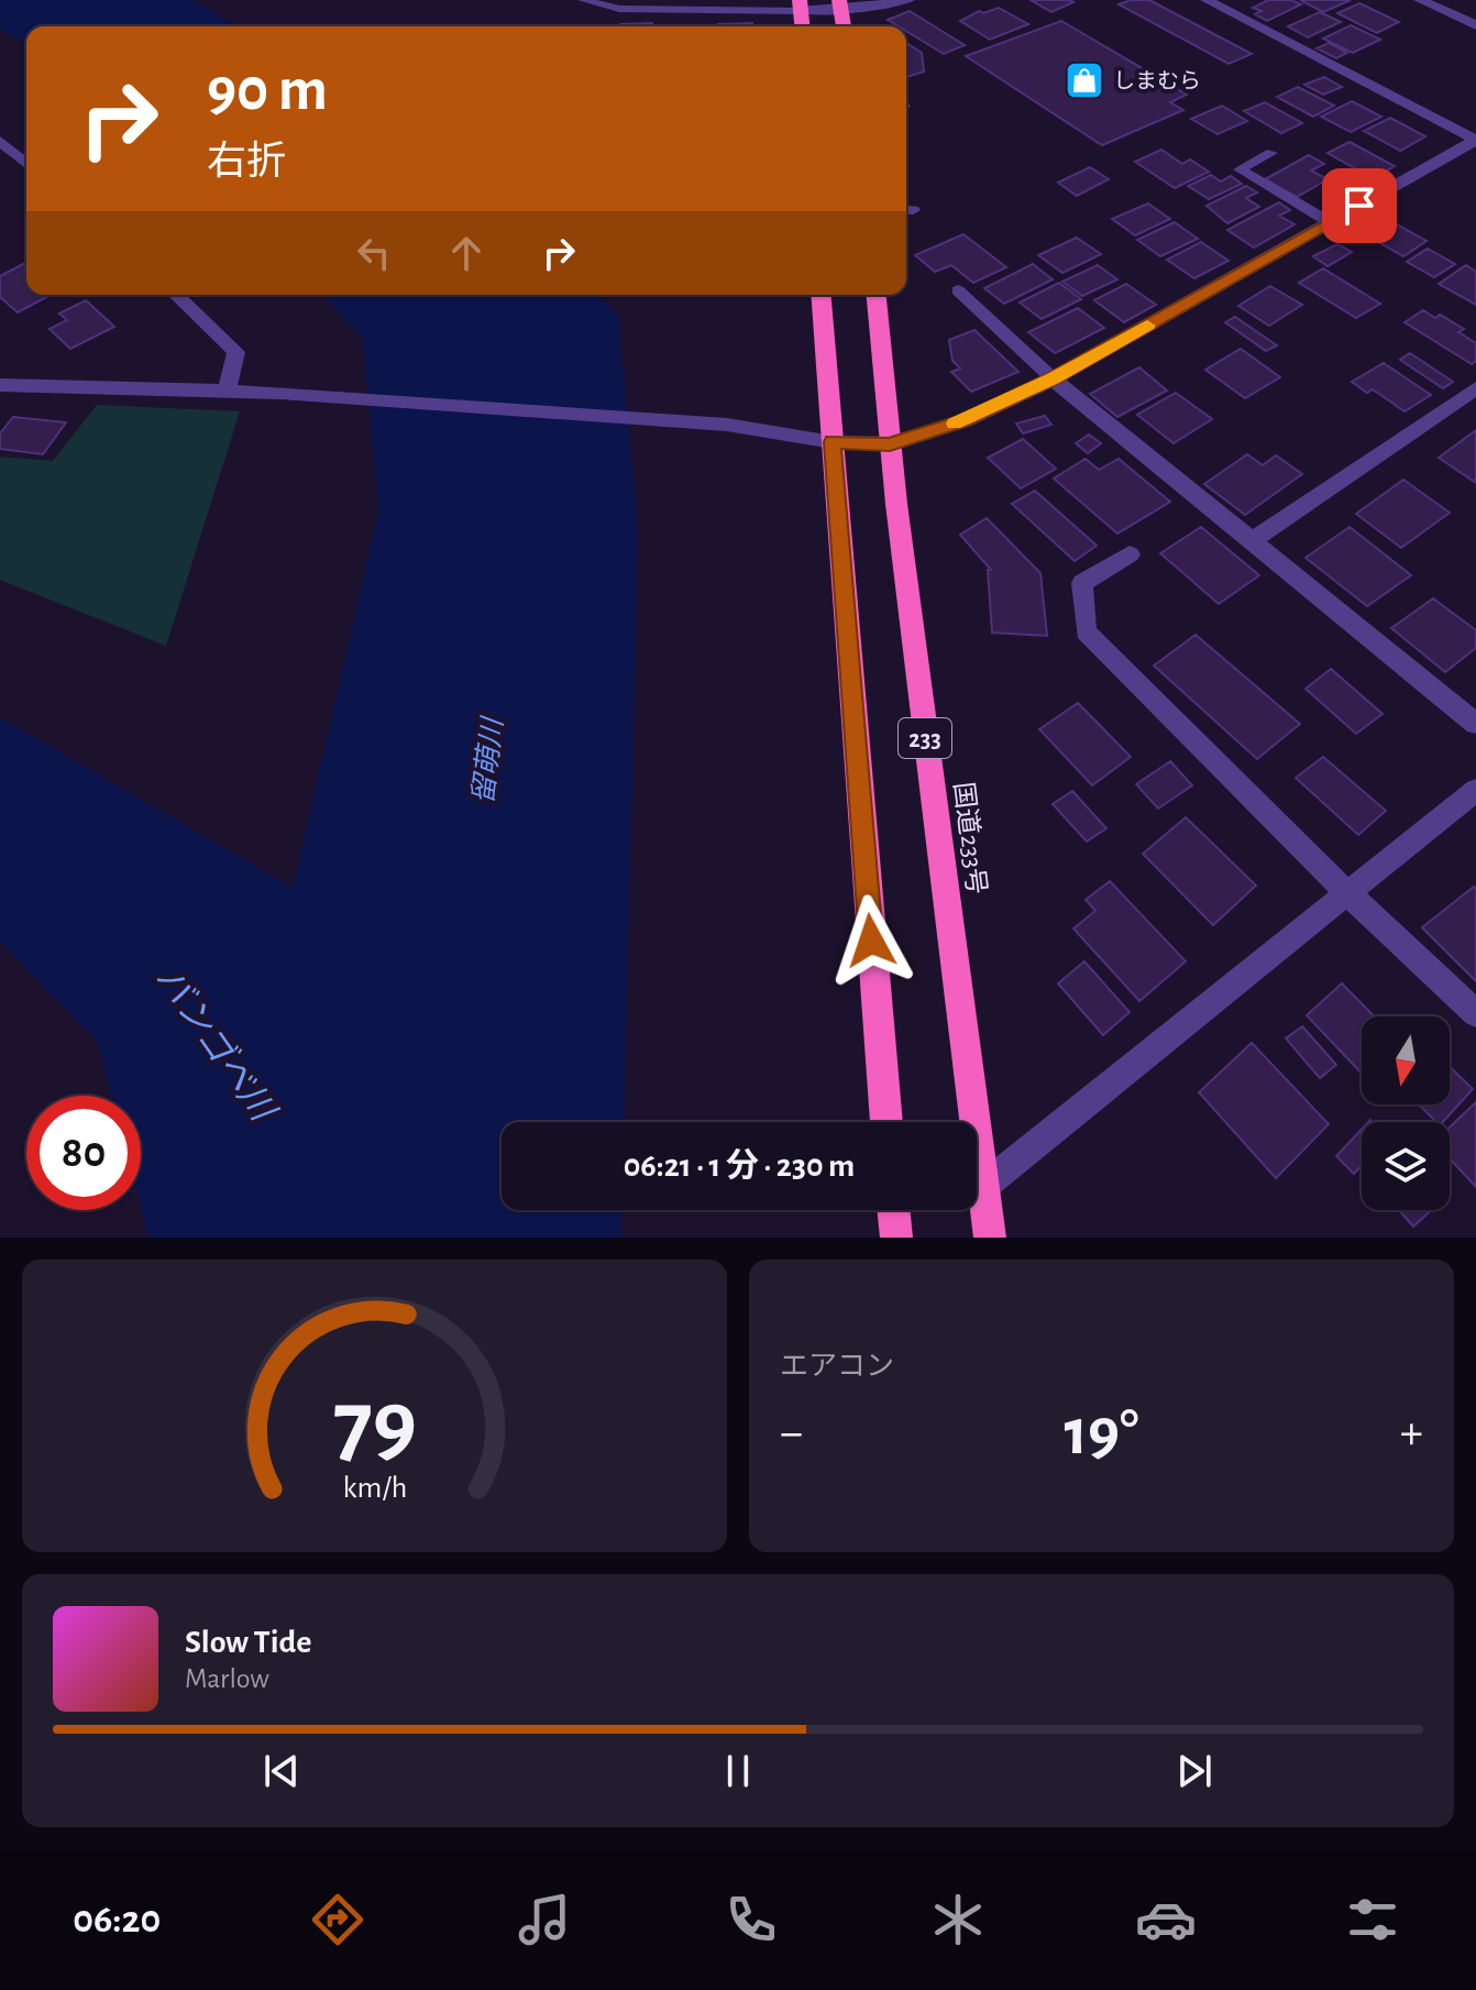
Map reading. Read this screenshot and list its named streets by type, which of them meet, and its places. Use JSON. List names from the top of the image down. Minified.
{"streets":{"highway":["233","国道233号"]},"water":["留萌川","バンゴベ川"],"places":{"shop":["しまむら"]},"north":"bottom","page":{"turn":["90 m","右折"],"limit":"80","trip":"06:21 · 1 分 · 230 m","tile":"エアコン","heat":["−","19°","+"],"song":["Slow Tide","Marlow"],"tabs":"06:20","gauge":["79","km/h"]}}
